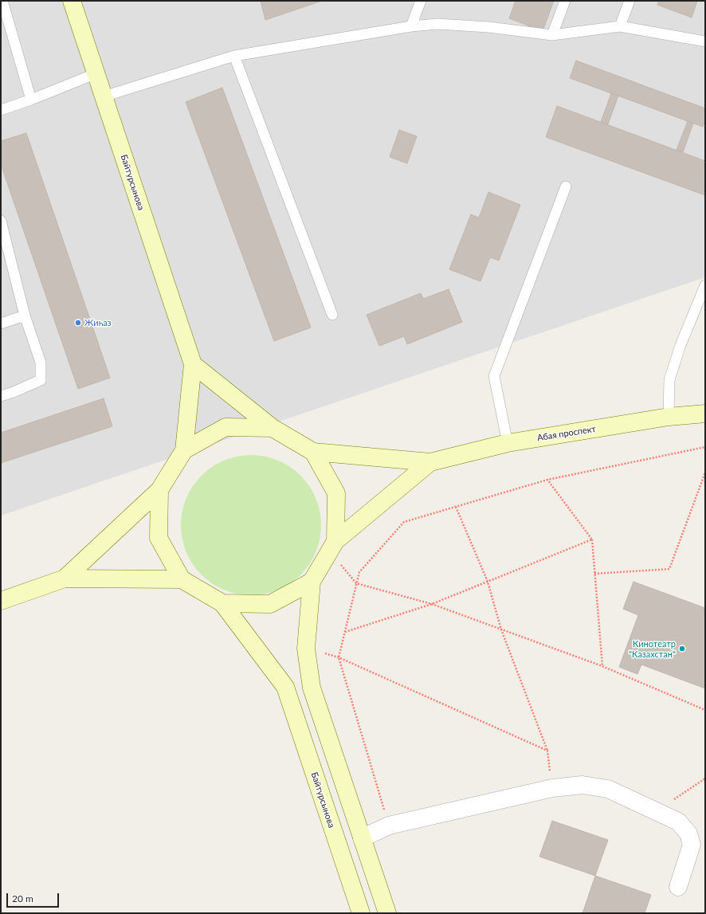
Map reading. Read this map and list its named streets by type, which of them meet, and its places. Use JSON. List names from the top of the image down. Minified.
{"streets":{"street":["Байтурсынова","Абая проспект"]},"places":["Жиһаз","Кинотеатр \"Казахстан\""],"scale_bar":"20 m"}
